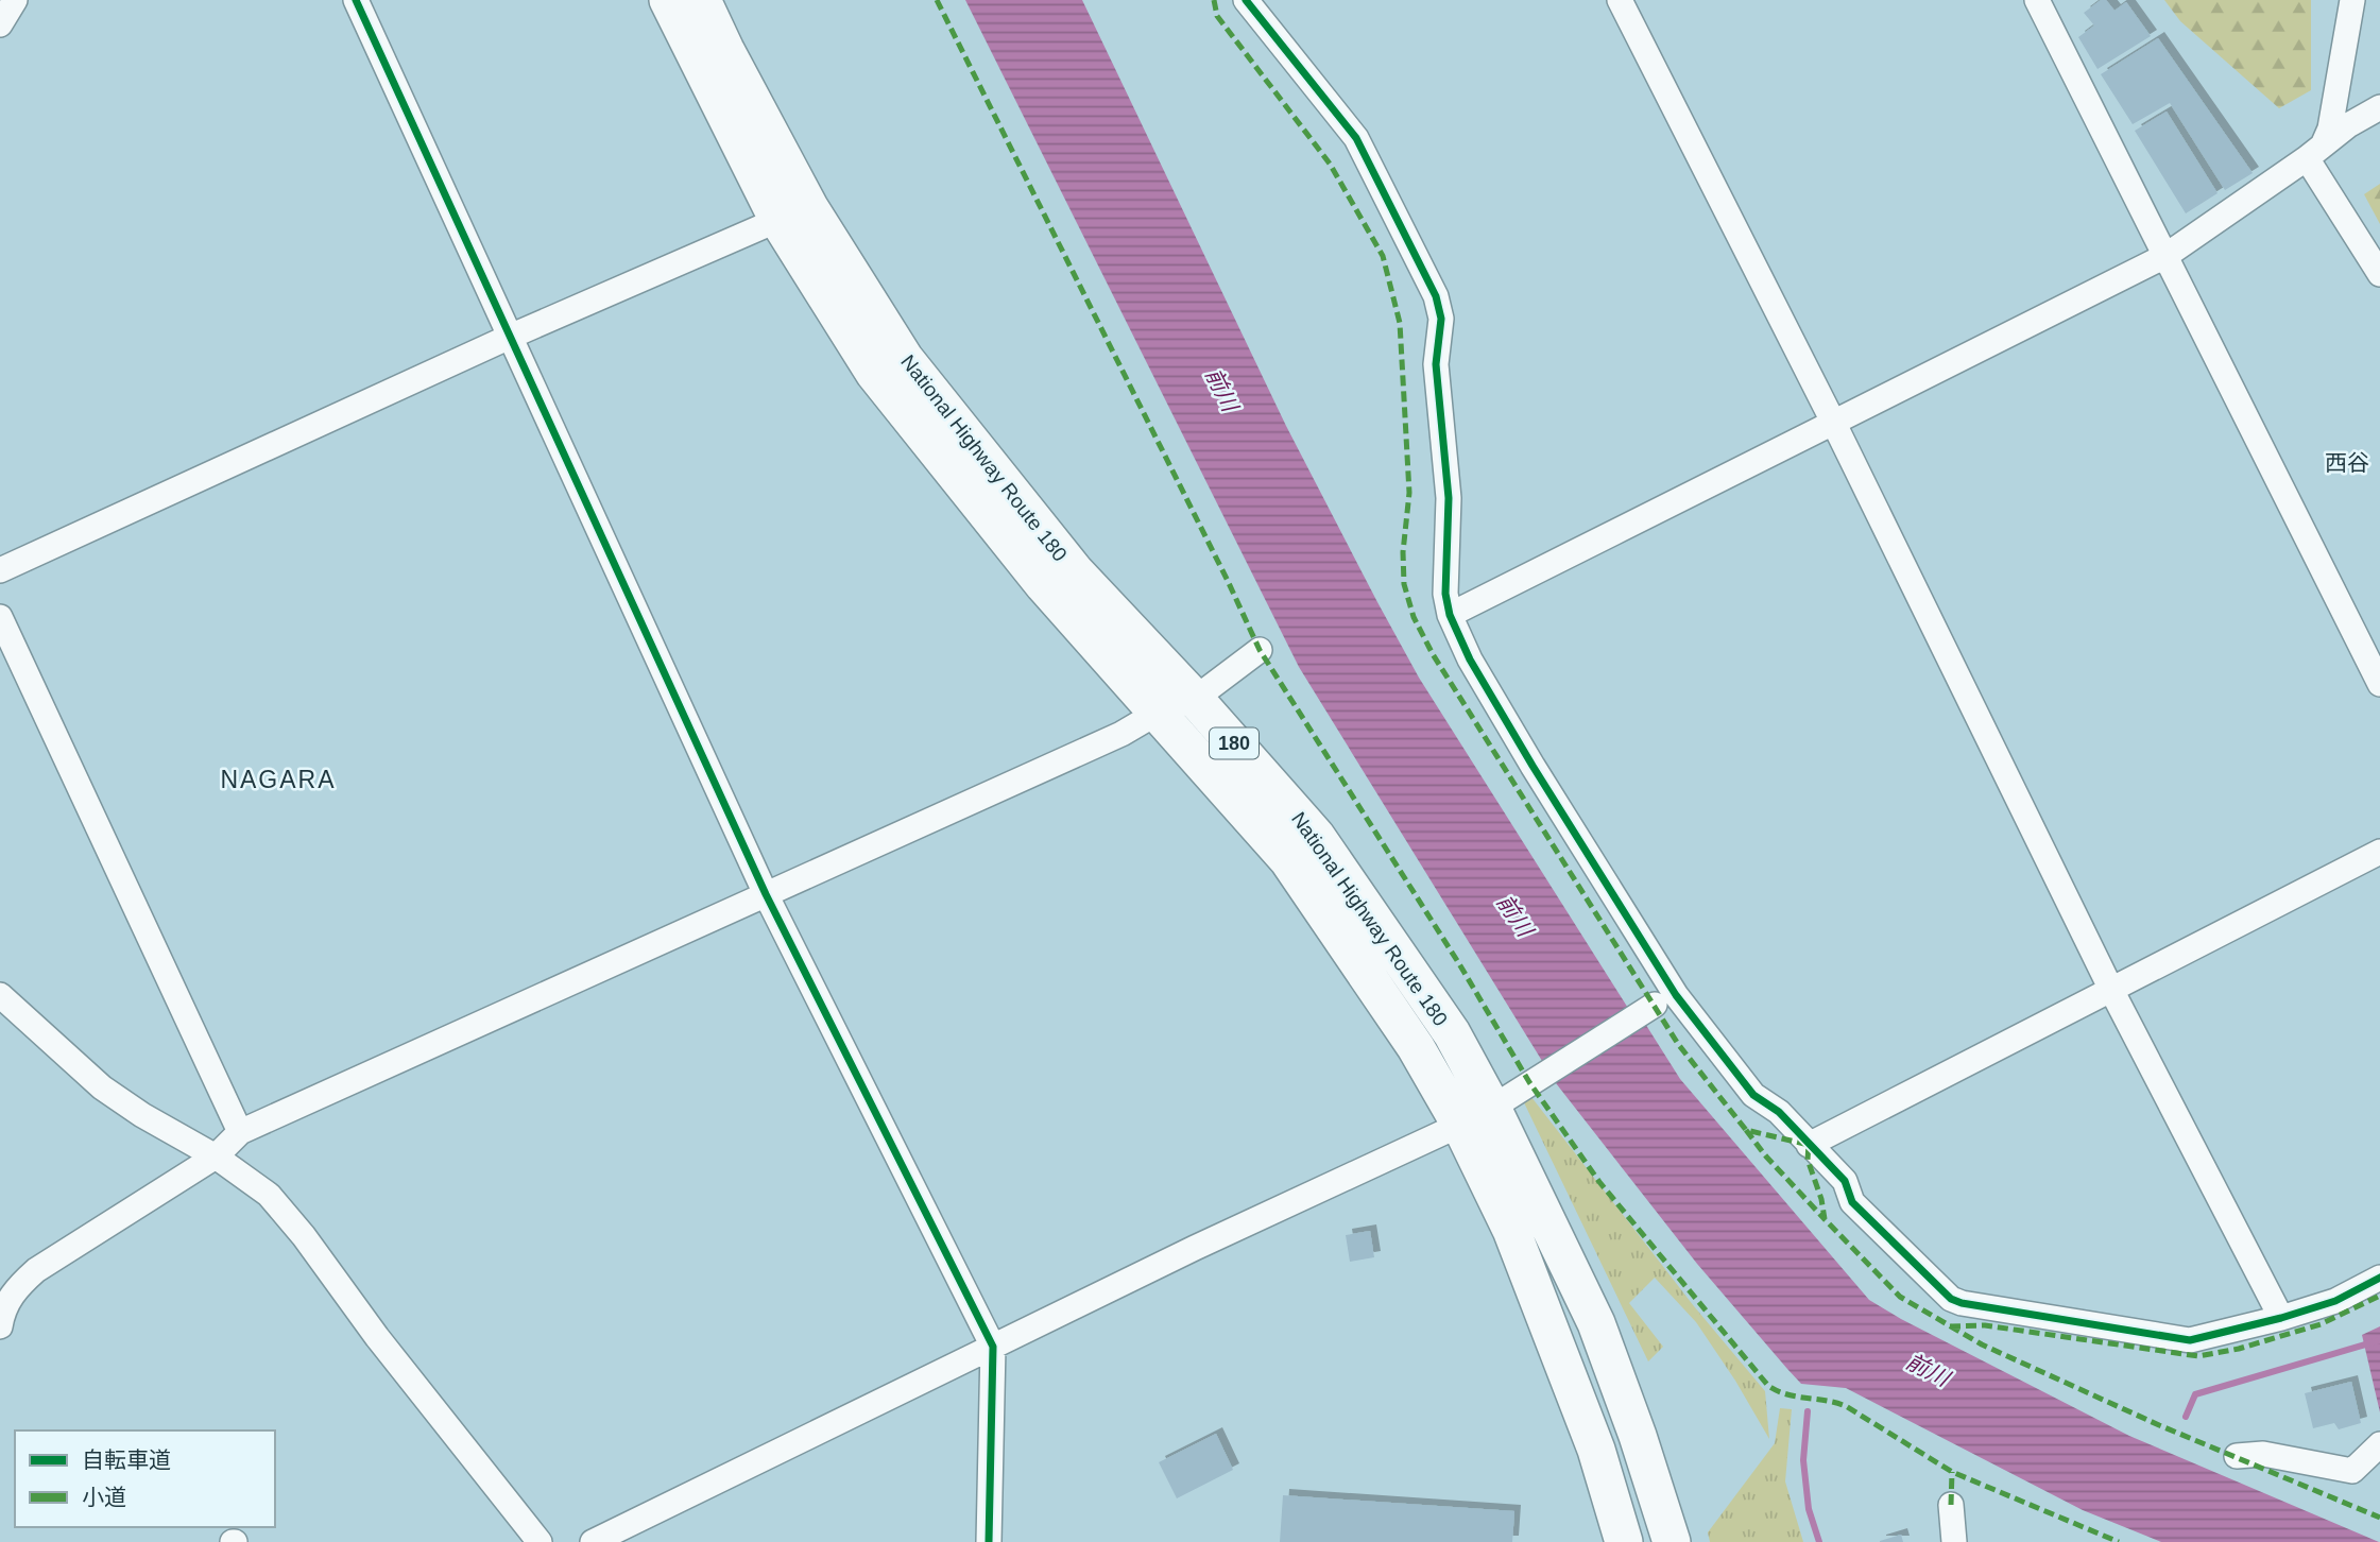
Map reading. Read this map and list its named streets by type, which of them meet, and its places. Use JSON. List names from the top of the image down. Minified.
{"streets":{"highway":["National Highway Route 180","180"]},"districts":["西谷","NAGARA"],"water":["前川"],"legend":["自転車道","小道"]}
